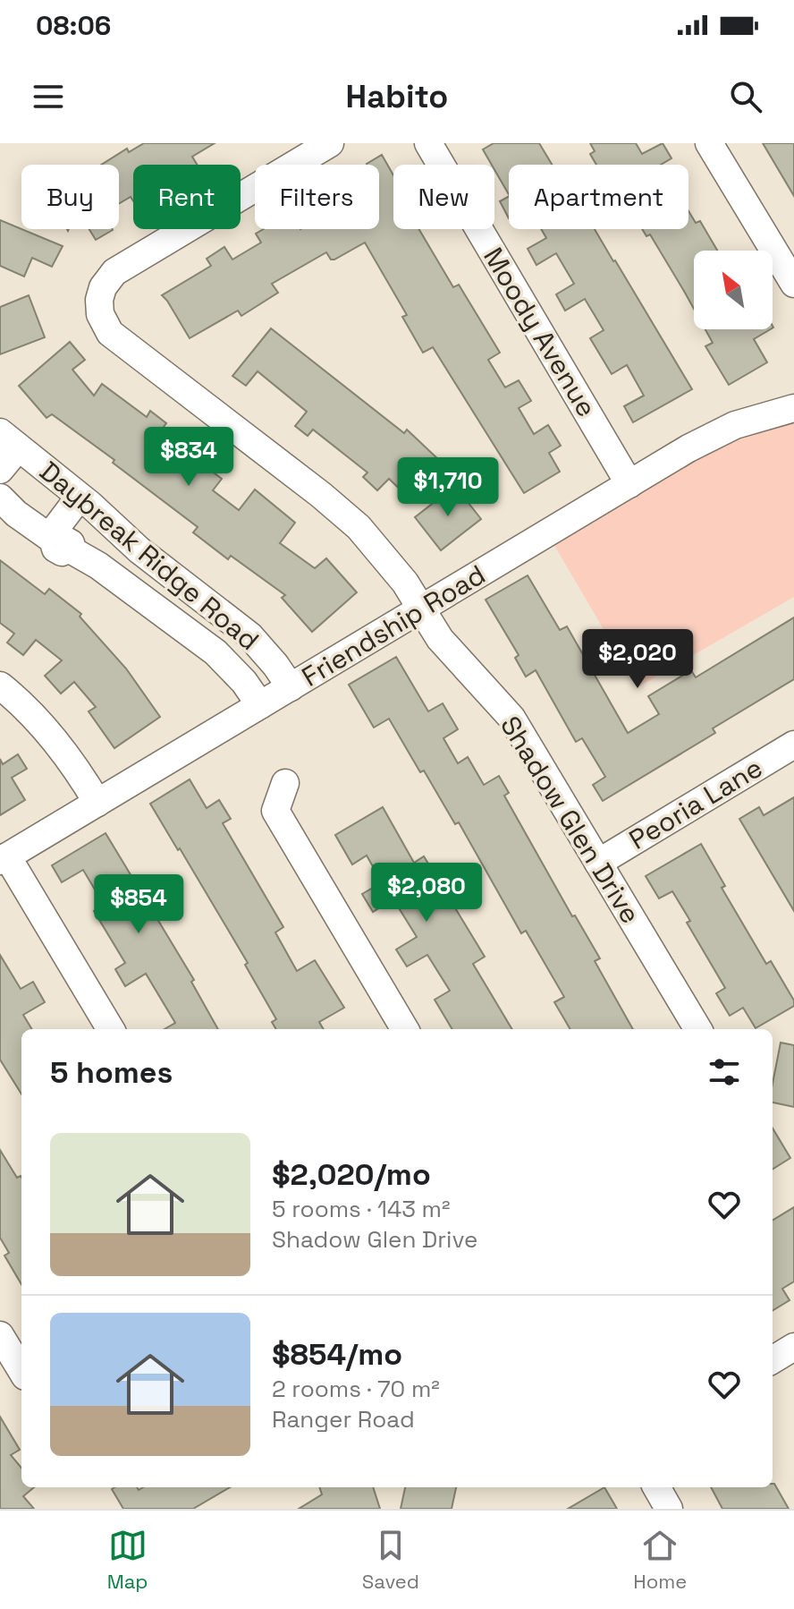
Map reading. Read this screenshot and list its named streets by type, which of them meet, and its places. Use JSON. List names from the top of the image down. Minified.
{"streets":{"street":["Moody Avenue","Daybreak Ridge Road","Friendship Road","Peoria Lane","Shadow Glen Drive"]},"crossings":[["Moody Avenue","Friendship Road"],["Daybreak Ridge Road","Friendship Road"],["Friendship Road","Shadow Glen Drive"],["Peoria Lane","Shadow Glen Drive"]],"north":"top left","page":{"status":"08:06","header":"Habito","chip":["Buy","Rent","Filters","New","Apartment"],"price":["$834","$1,710","$2,020","$2,080","$854"],"heading":"5 homes","list":[{"name":"$2,020/mo","note":"5 rooms · 143 m² · Shadow Glen Drive"},{"name":"$854/mo","note":"2 rooms · 70 m² · Ranger Road"}],"tabs":["Map","Saved","Home"]}}
